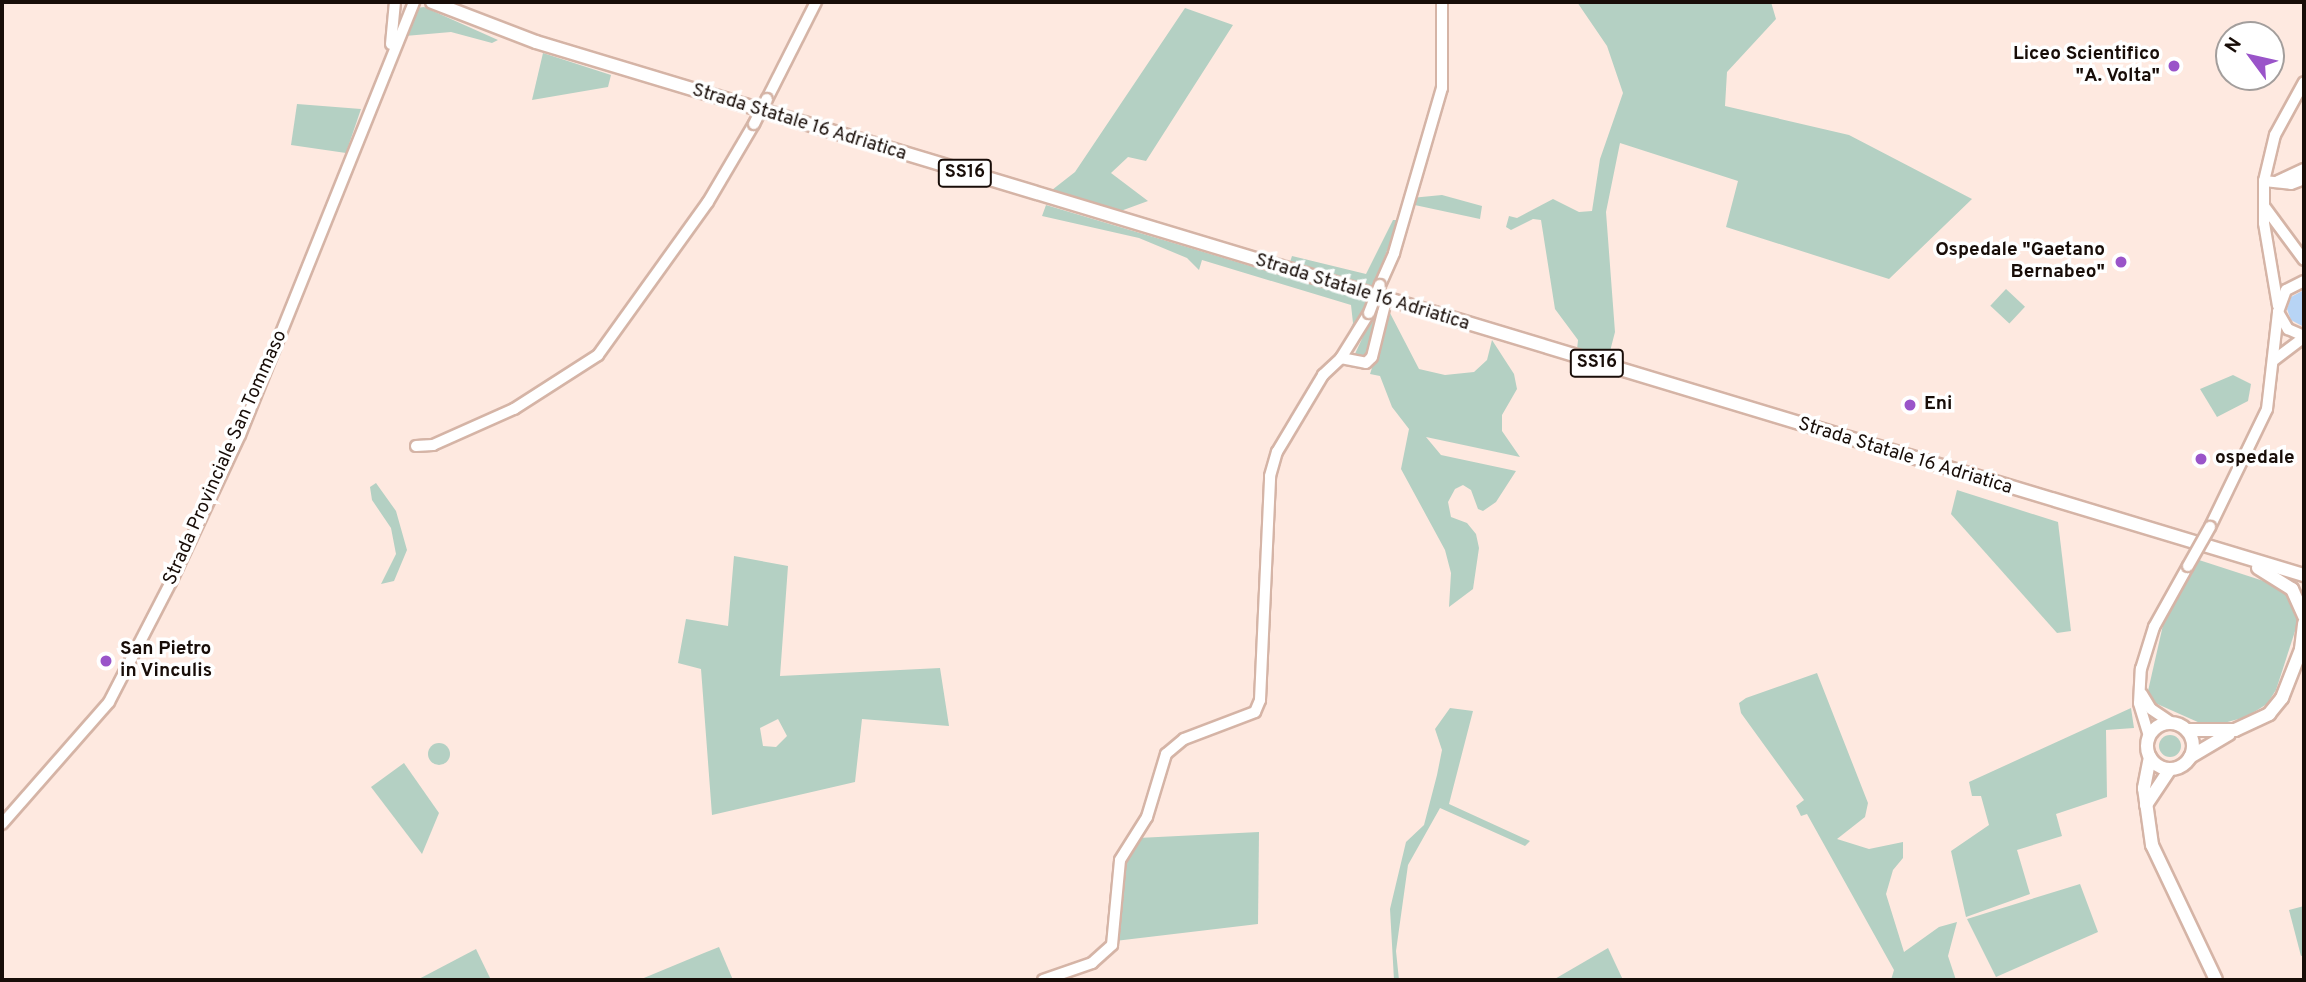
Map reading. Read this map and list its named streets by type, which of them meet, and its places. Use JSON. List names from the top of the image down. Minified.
{"streets":{"main road":["Strada Statale 16 Adriatica","SS16"],"street":["Strada Provinciale San Tommaso"]},"places":["Liceo Scientifico \"A. Volta\"","Ospedale \"Gaetano Bernabeo\"","Eni","ospedale","San Pietro in Vinculis"],"north":"top left"}
